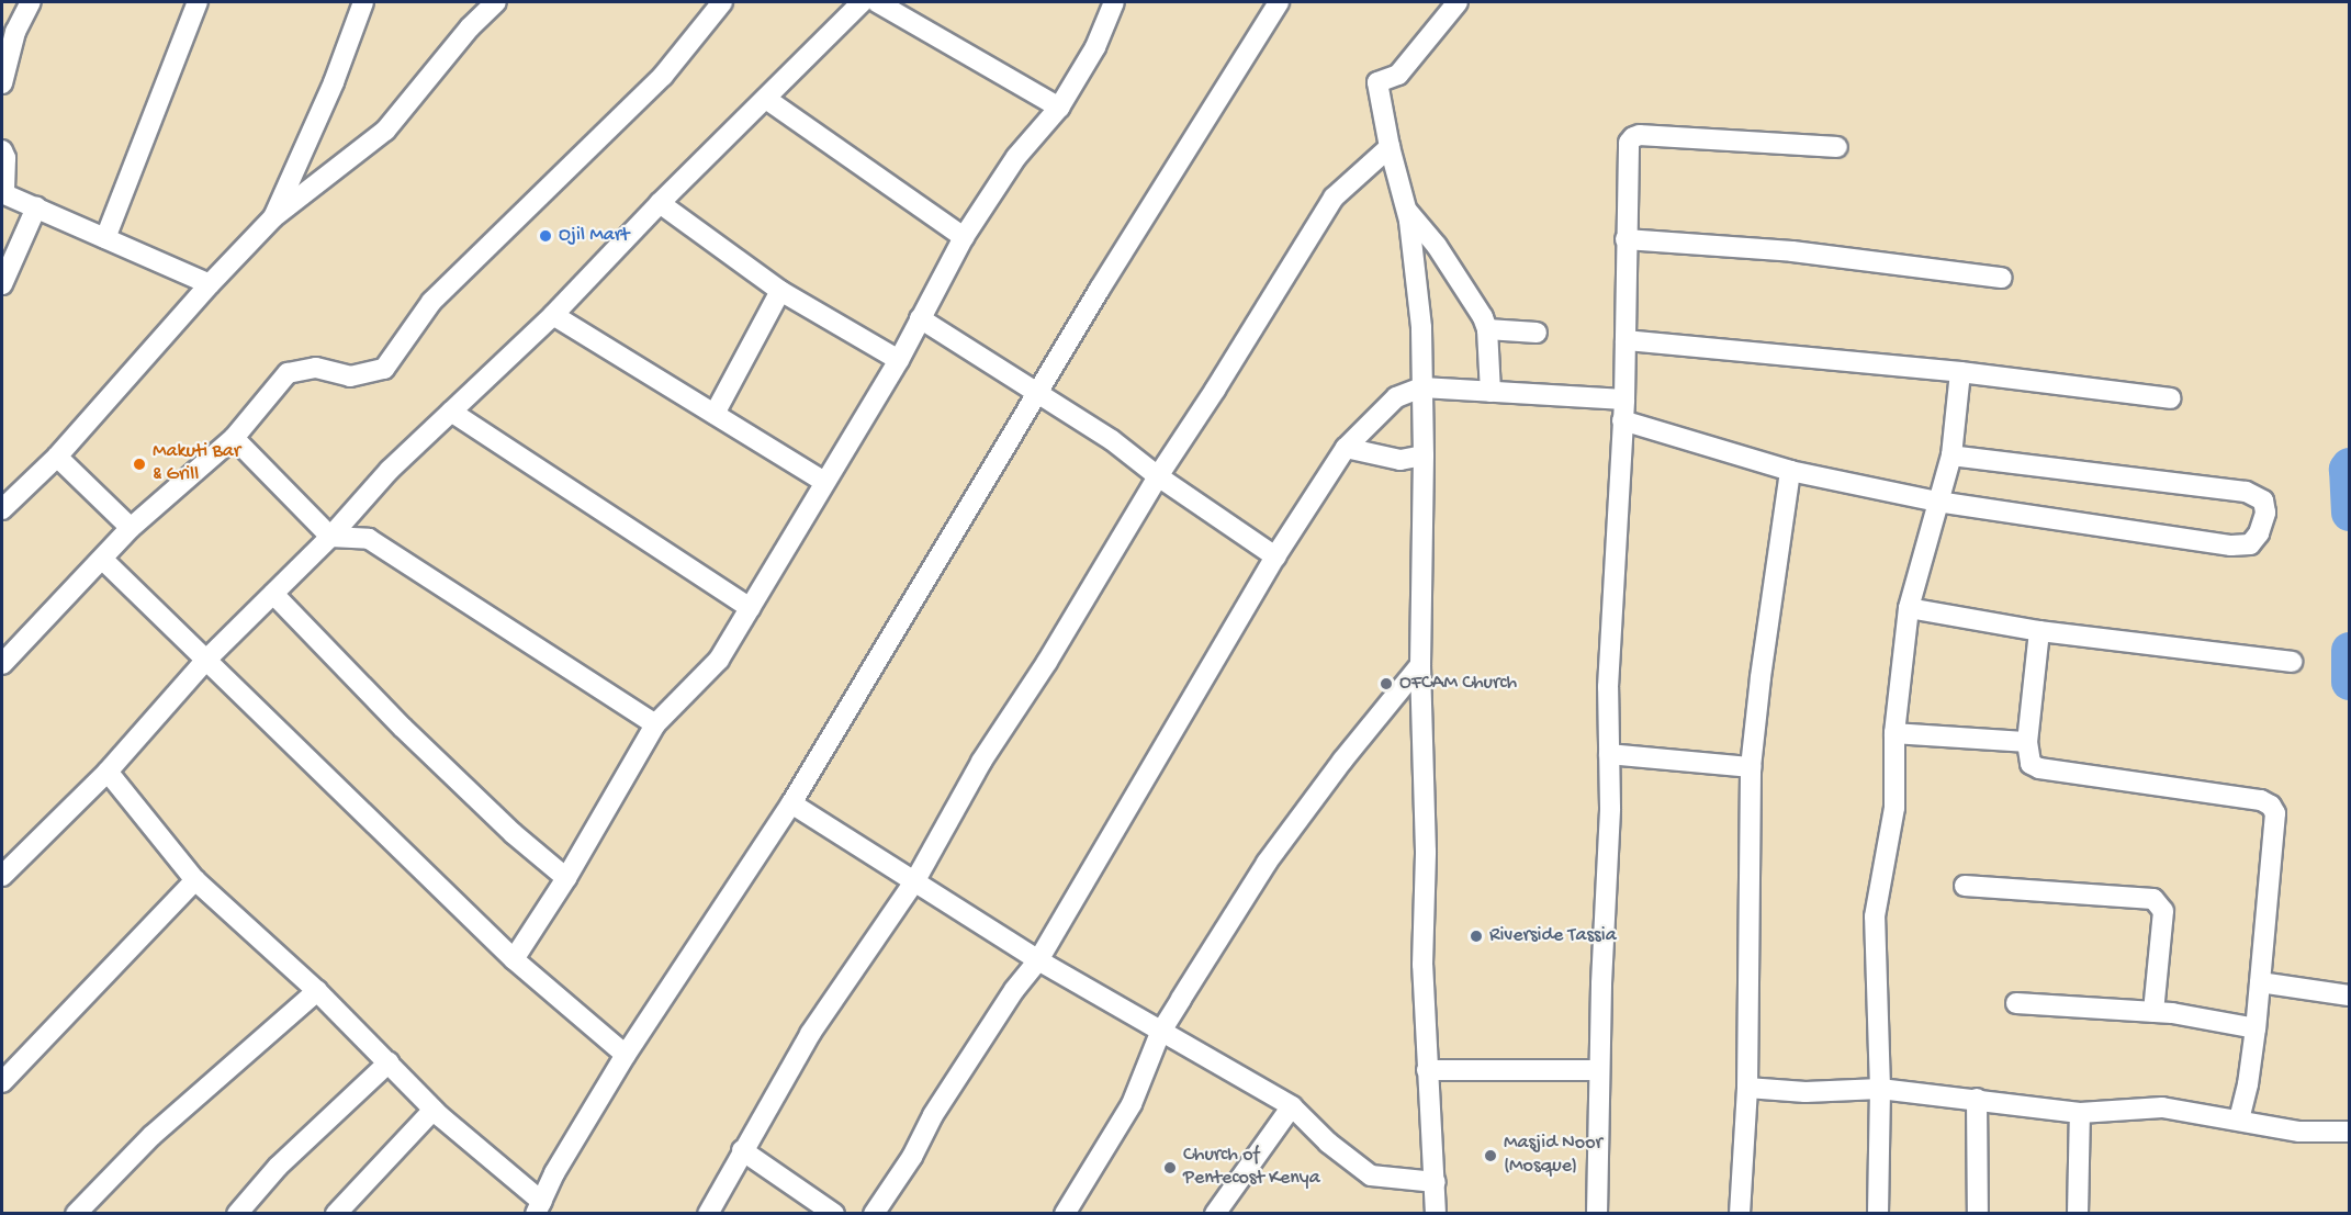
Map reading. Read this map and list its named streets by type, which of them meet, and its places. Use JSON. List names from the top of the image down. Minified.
{"places":["Ojil Mart","Makuti Bar & Grill","OFCAM Church","Riverside Tassia","Masjid Noor (Mosque)","Church of Pentecost Kenya"]}
